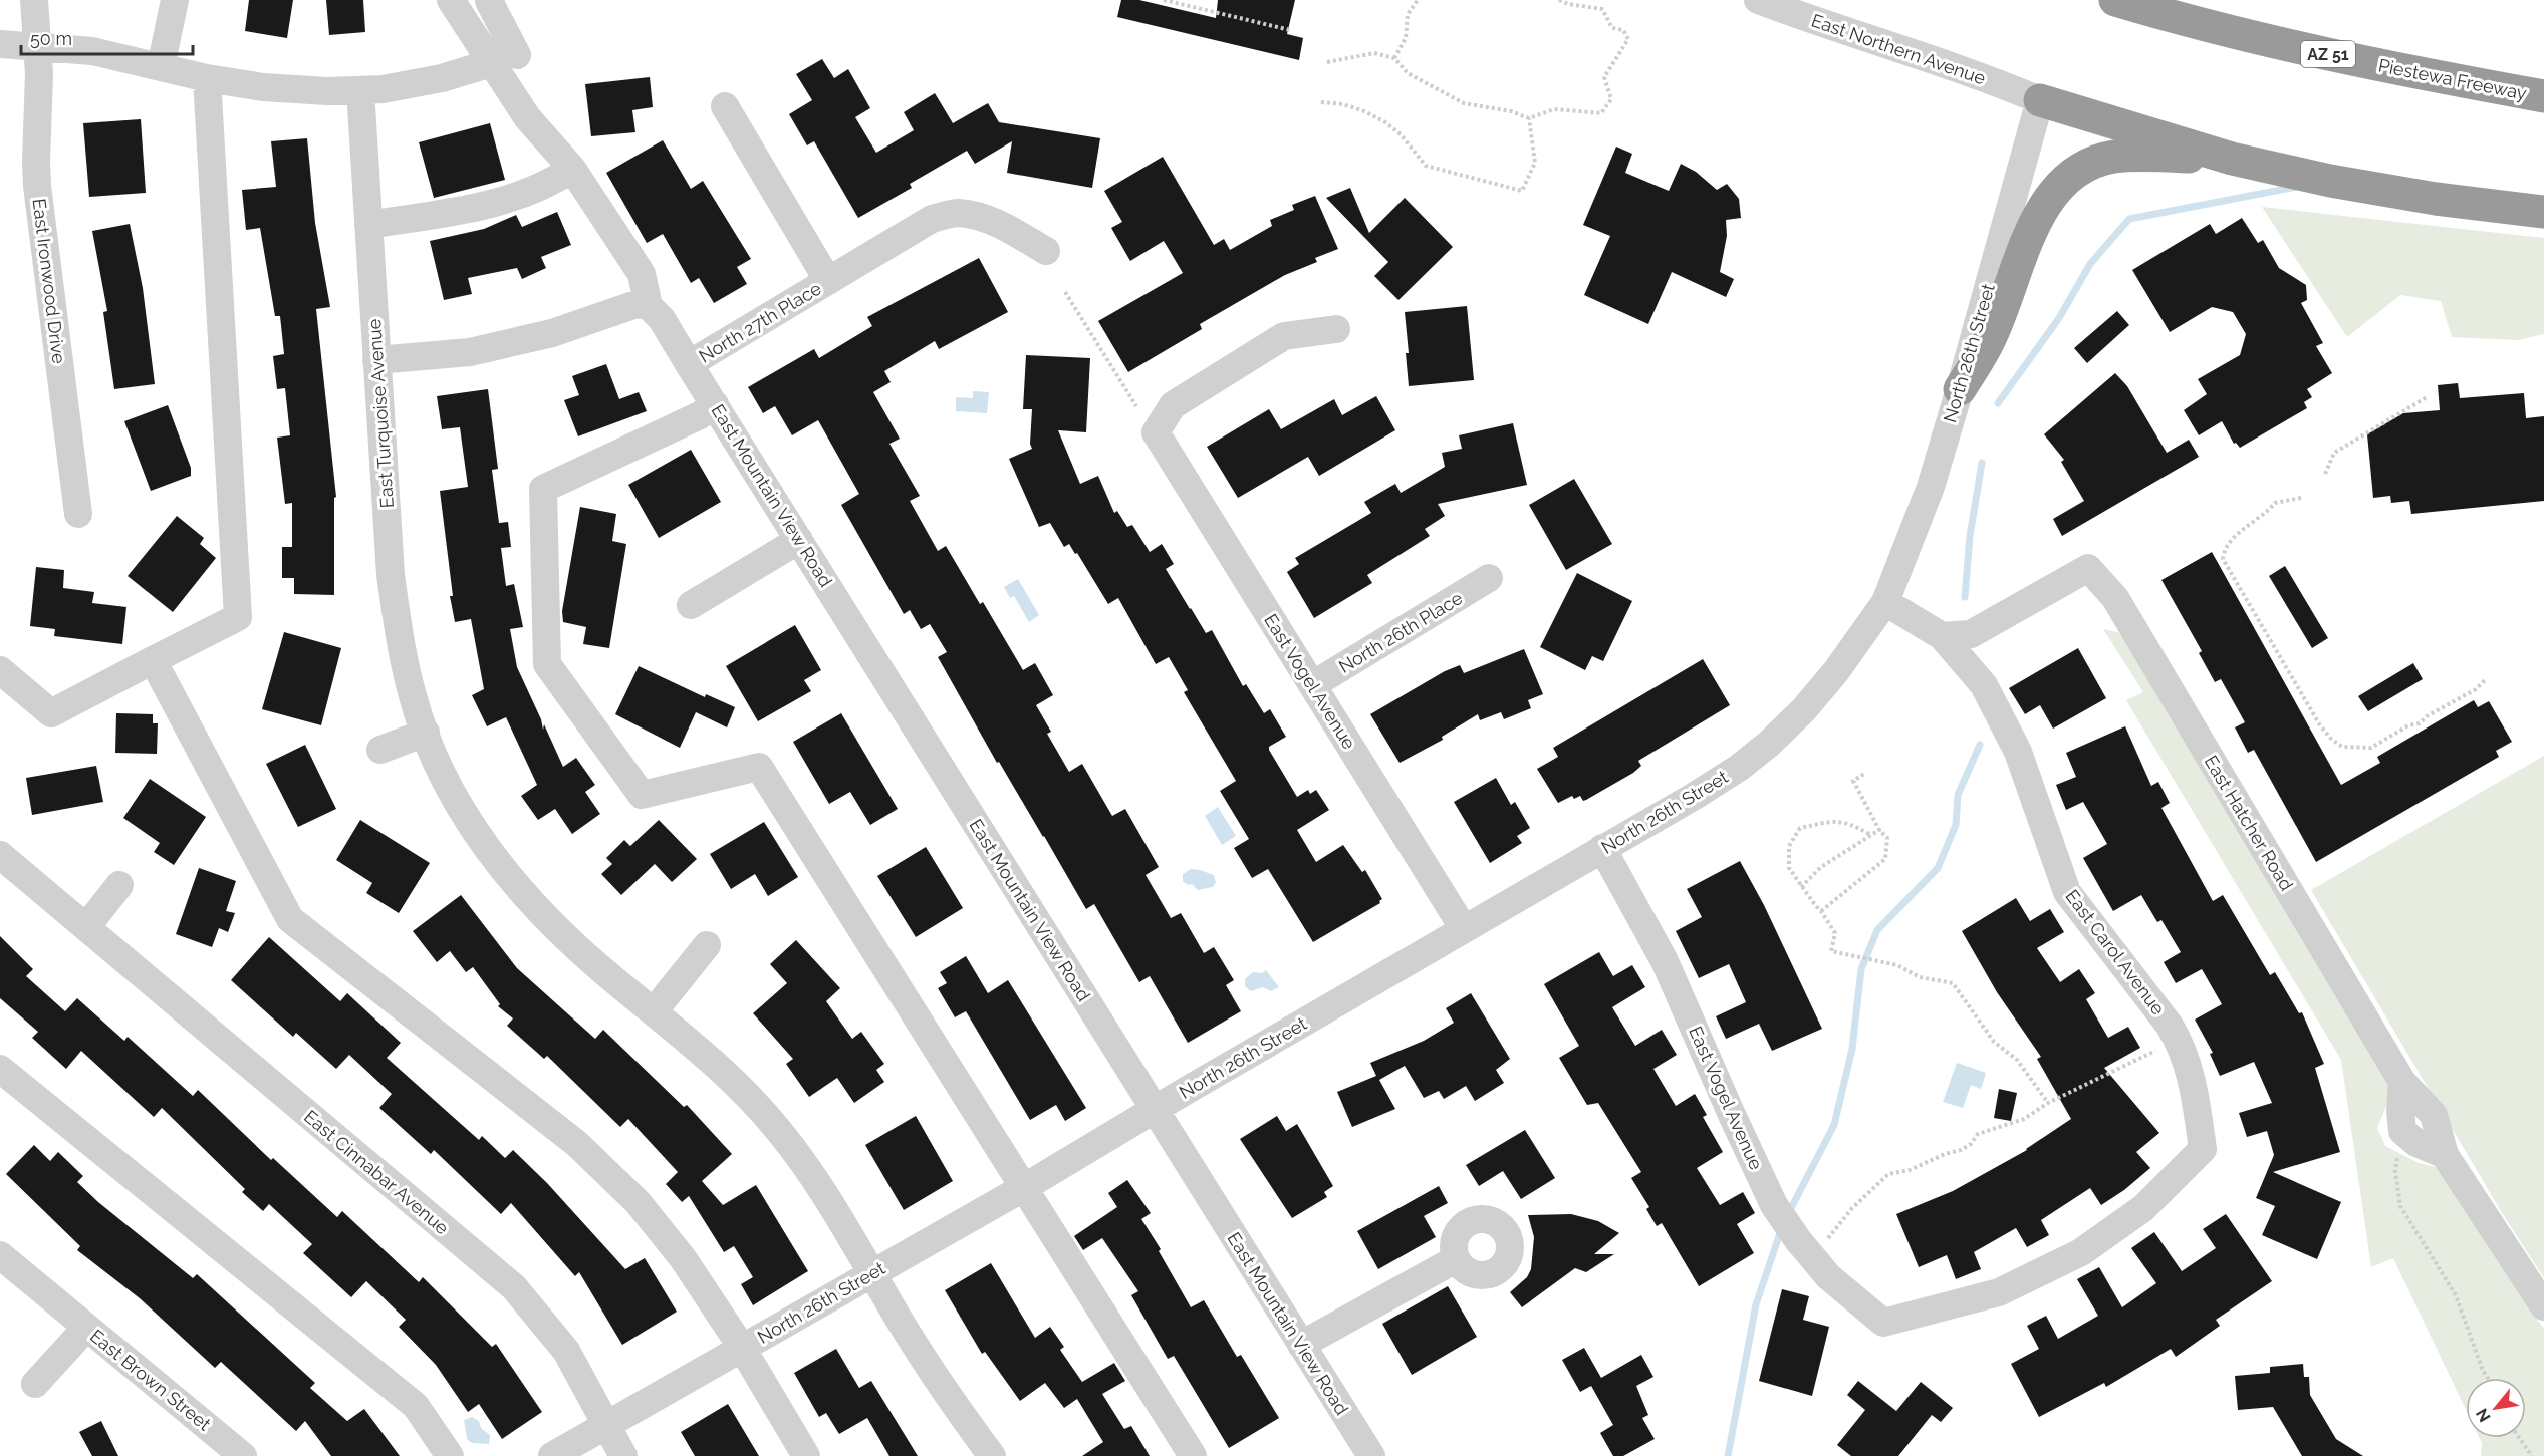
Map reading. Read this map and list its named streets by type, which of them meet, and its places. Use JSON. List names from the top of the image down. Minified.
{"streets":{"highway":["AZ 51","Piestewa Freeway"],"street":["East Northern Avenue","East Ironwood Drive","North 27th Place","North 26th Street","East Turquoise Avenue","East Mountain View Road","North 26th Place","East Vogel Avenue","East Hatcher Road","East Carol Avenue","East Cinnabar Avenue","East Brown Street"]},"crossings":[["East Northern Avenue","North 26th Street"],["North 27th Place","East Mountain View Road"],["North 26th Street","East Turquoise Avenue"],["North 26th Street","East Mountain View Road"],["North 26th Street","East Vogel Avenue"],["North 26th Street","East Cinnabar Avenue"],["North 26th Place","East Vogel Avenue"],["East Vogel Avenue","East Carol Avenue"],["East Hatcher Road","East Carol Avenue"]],"scale_bar":"50 m","north":"bottom left"}
